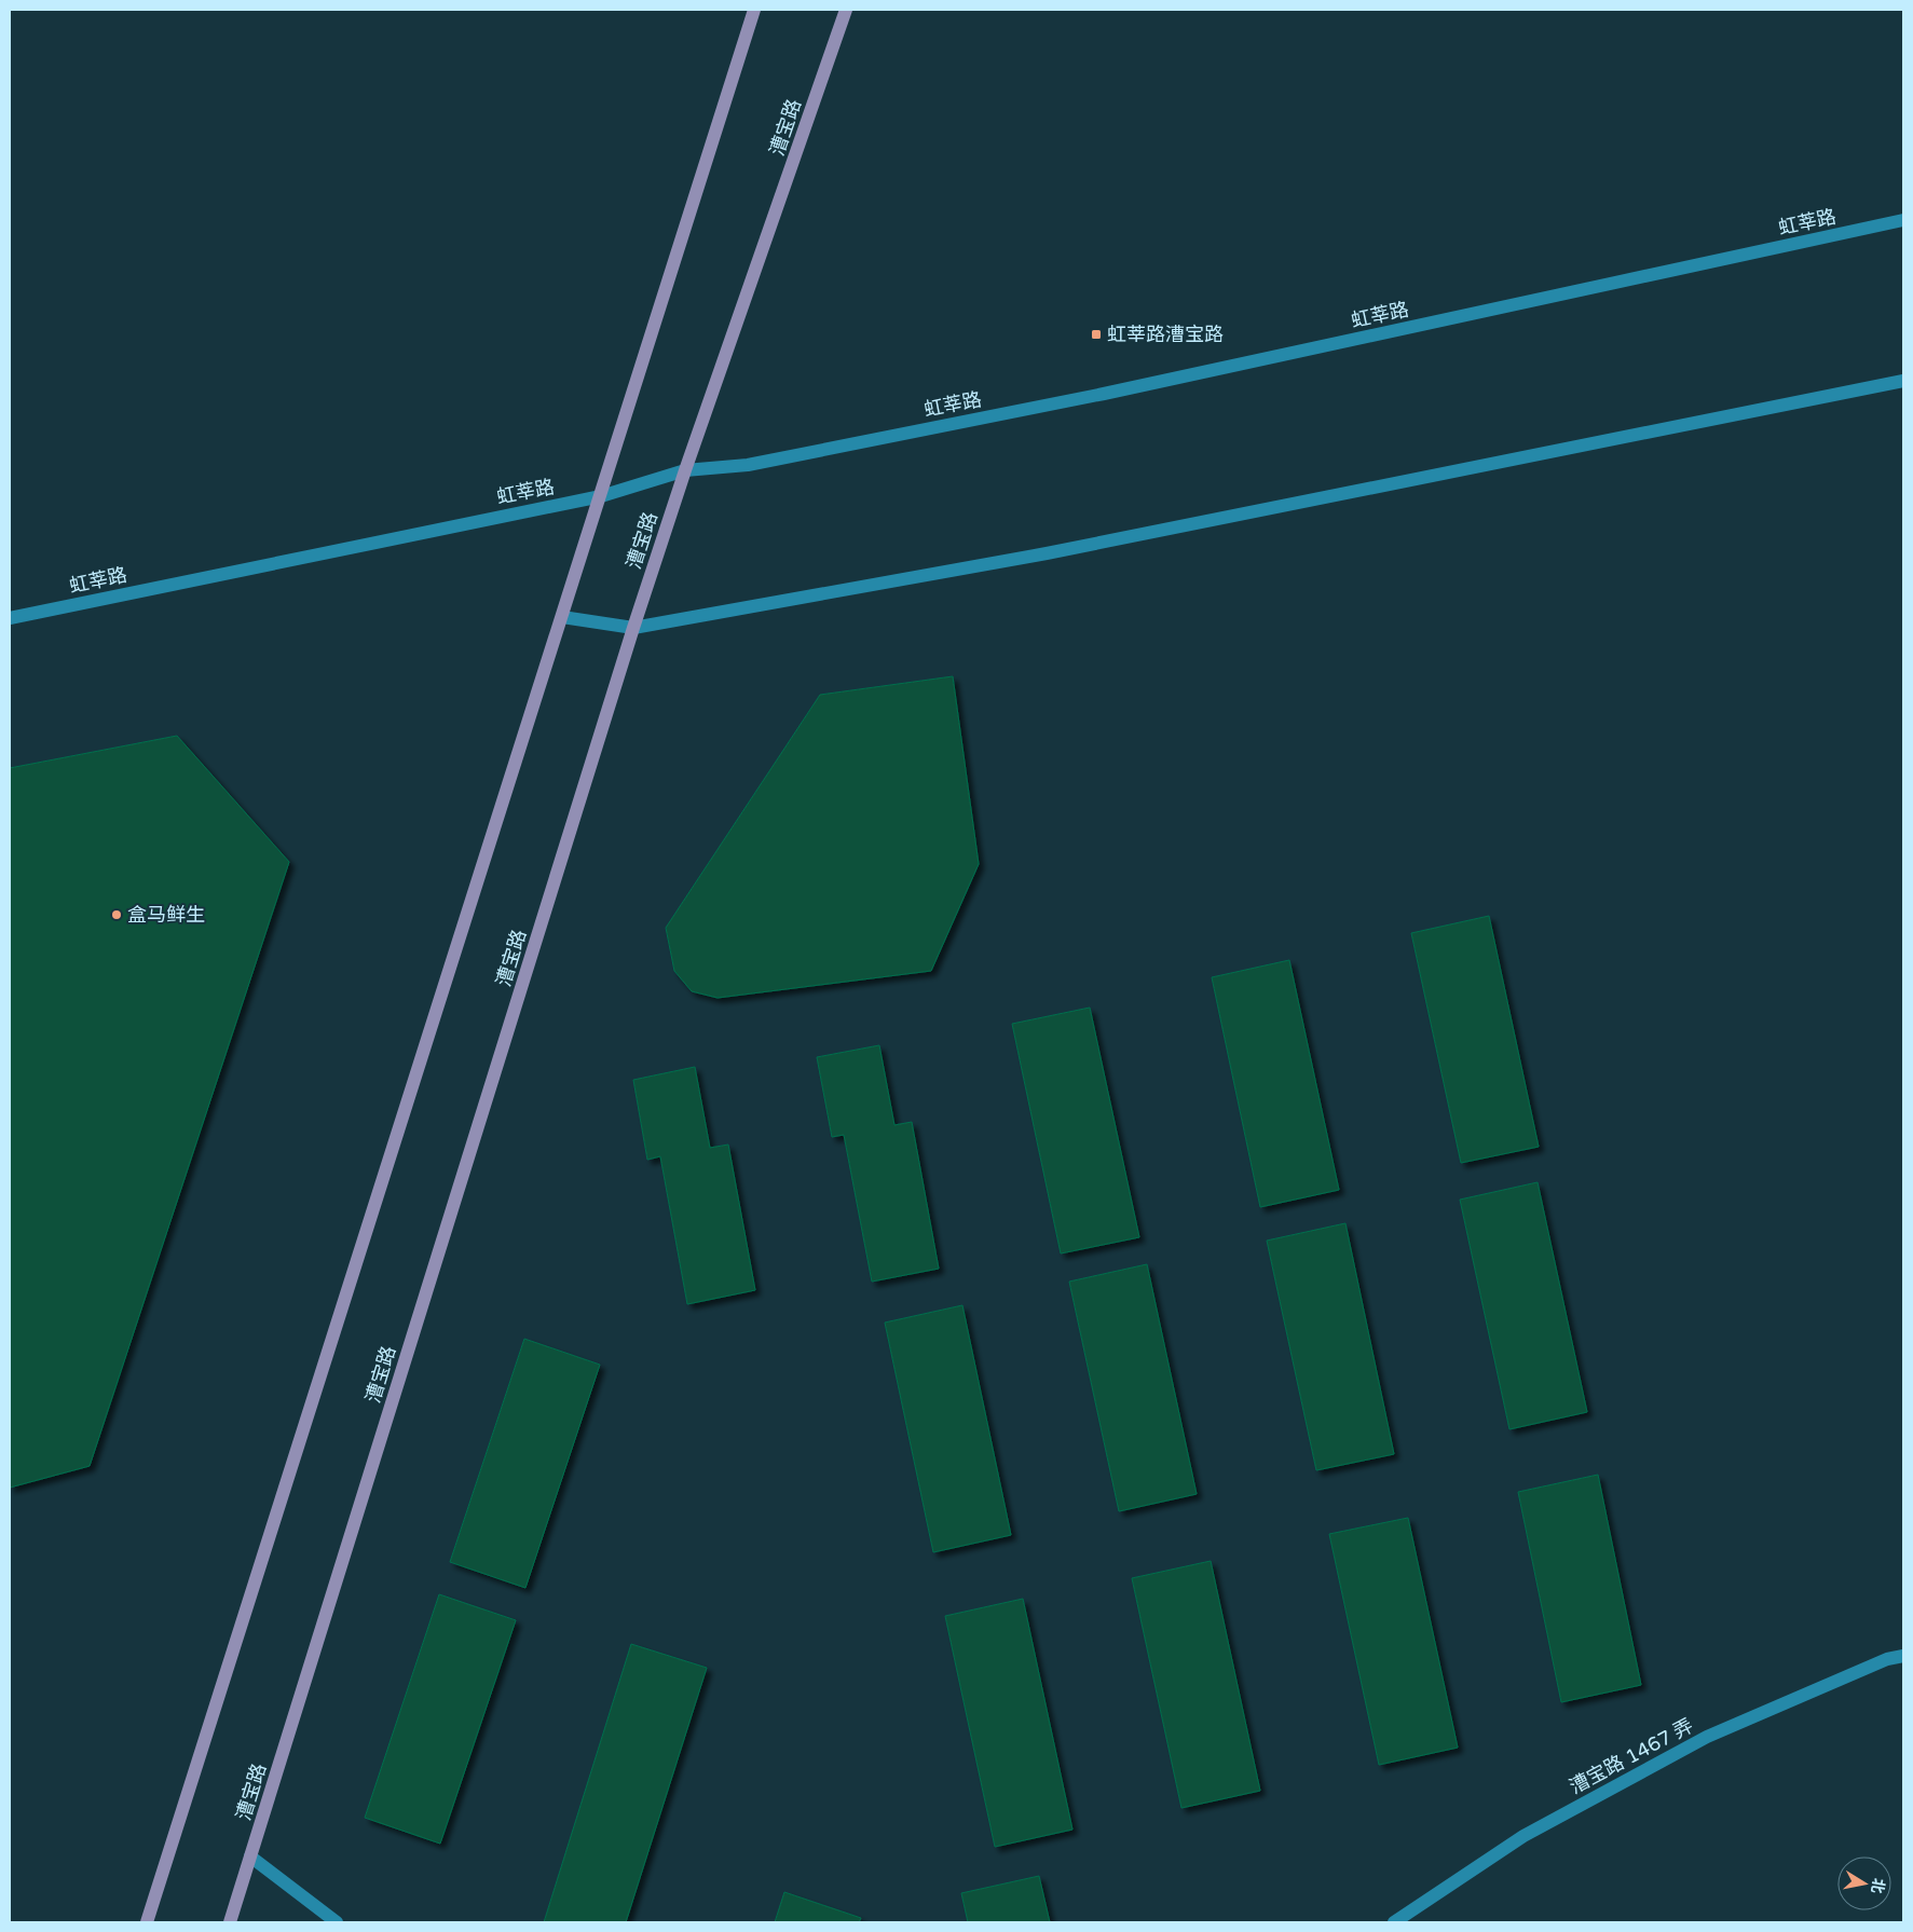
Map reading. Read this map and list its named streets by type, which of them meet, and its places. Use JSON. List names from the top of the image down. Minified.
{"streets":{"main road":["漕宝路"],"street":["虹莘路","漕宝路 1467 弄"]},"crossings":[["漕宝路","虹莘路"]],"places":{"transit":["虹莘路漕宝路"],"other":["盒马鲜生"]},"north":"right"}
